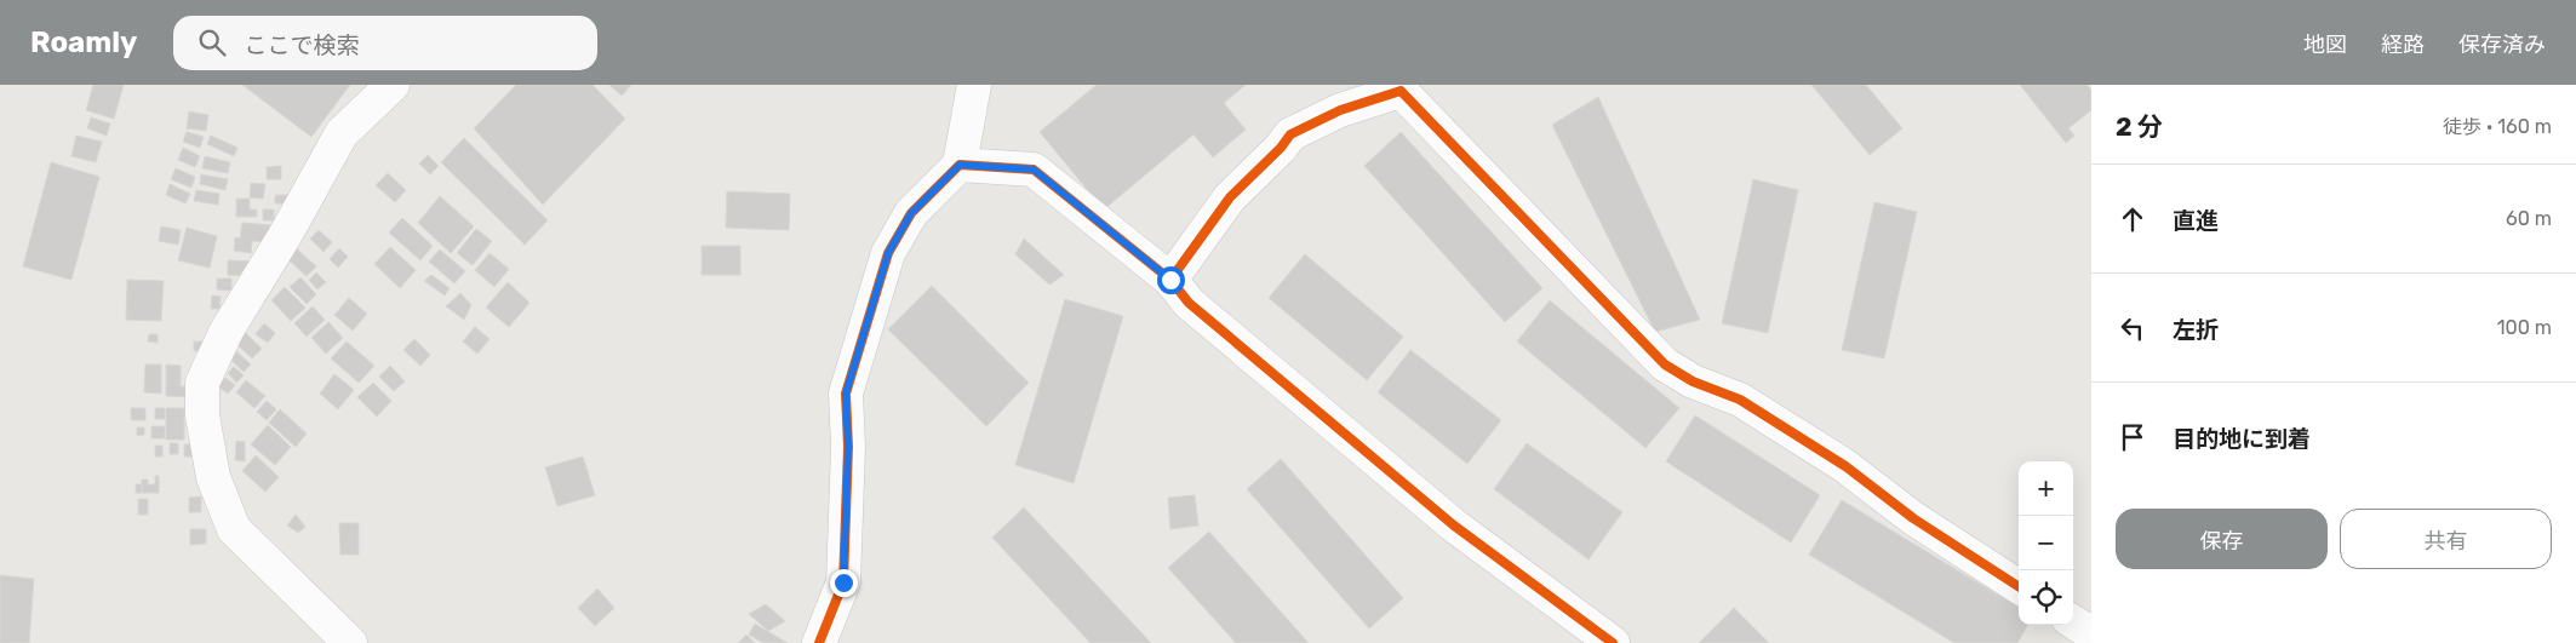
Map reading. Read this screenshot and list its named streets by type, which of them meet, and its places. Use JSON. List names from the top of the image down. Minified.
{"page":{"header":"Roamly","search":"ここで検索","nav":["地図","経路","保存済み"],"heading":["2 分","徒歩 · 160 m"],"list":[["直進","60 m"],["左折","100 m"],"目的地に到着"],"map_buttons":["+","−"],"buttons":["保存","共有"]}}
